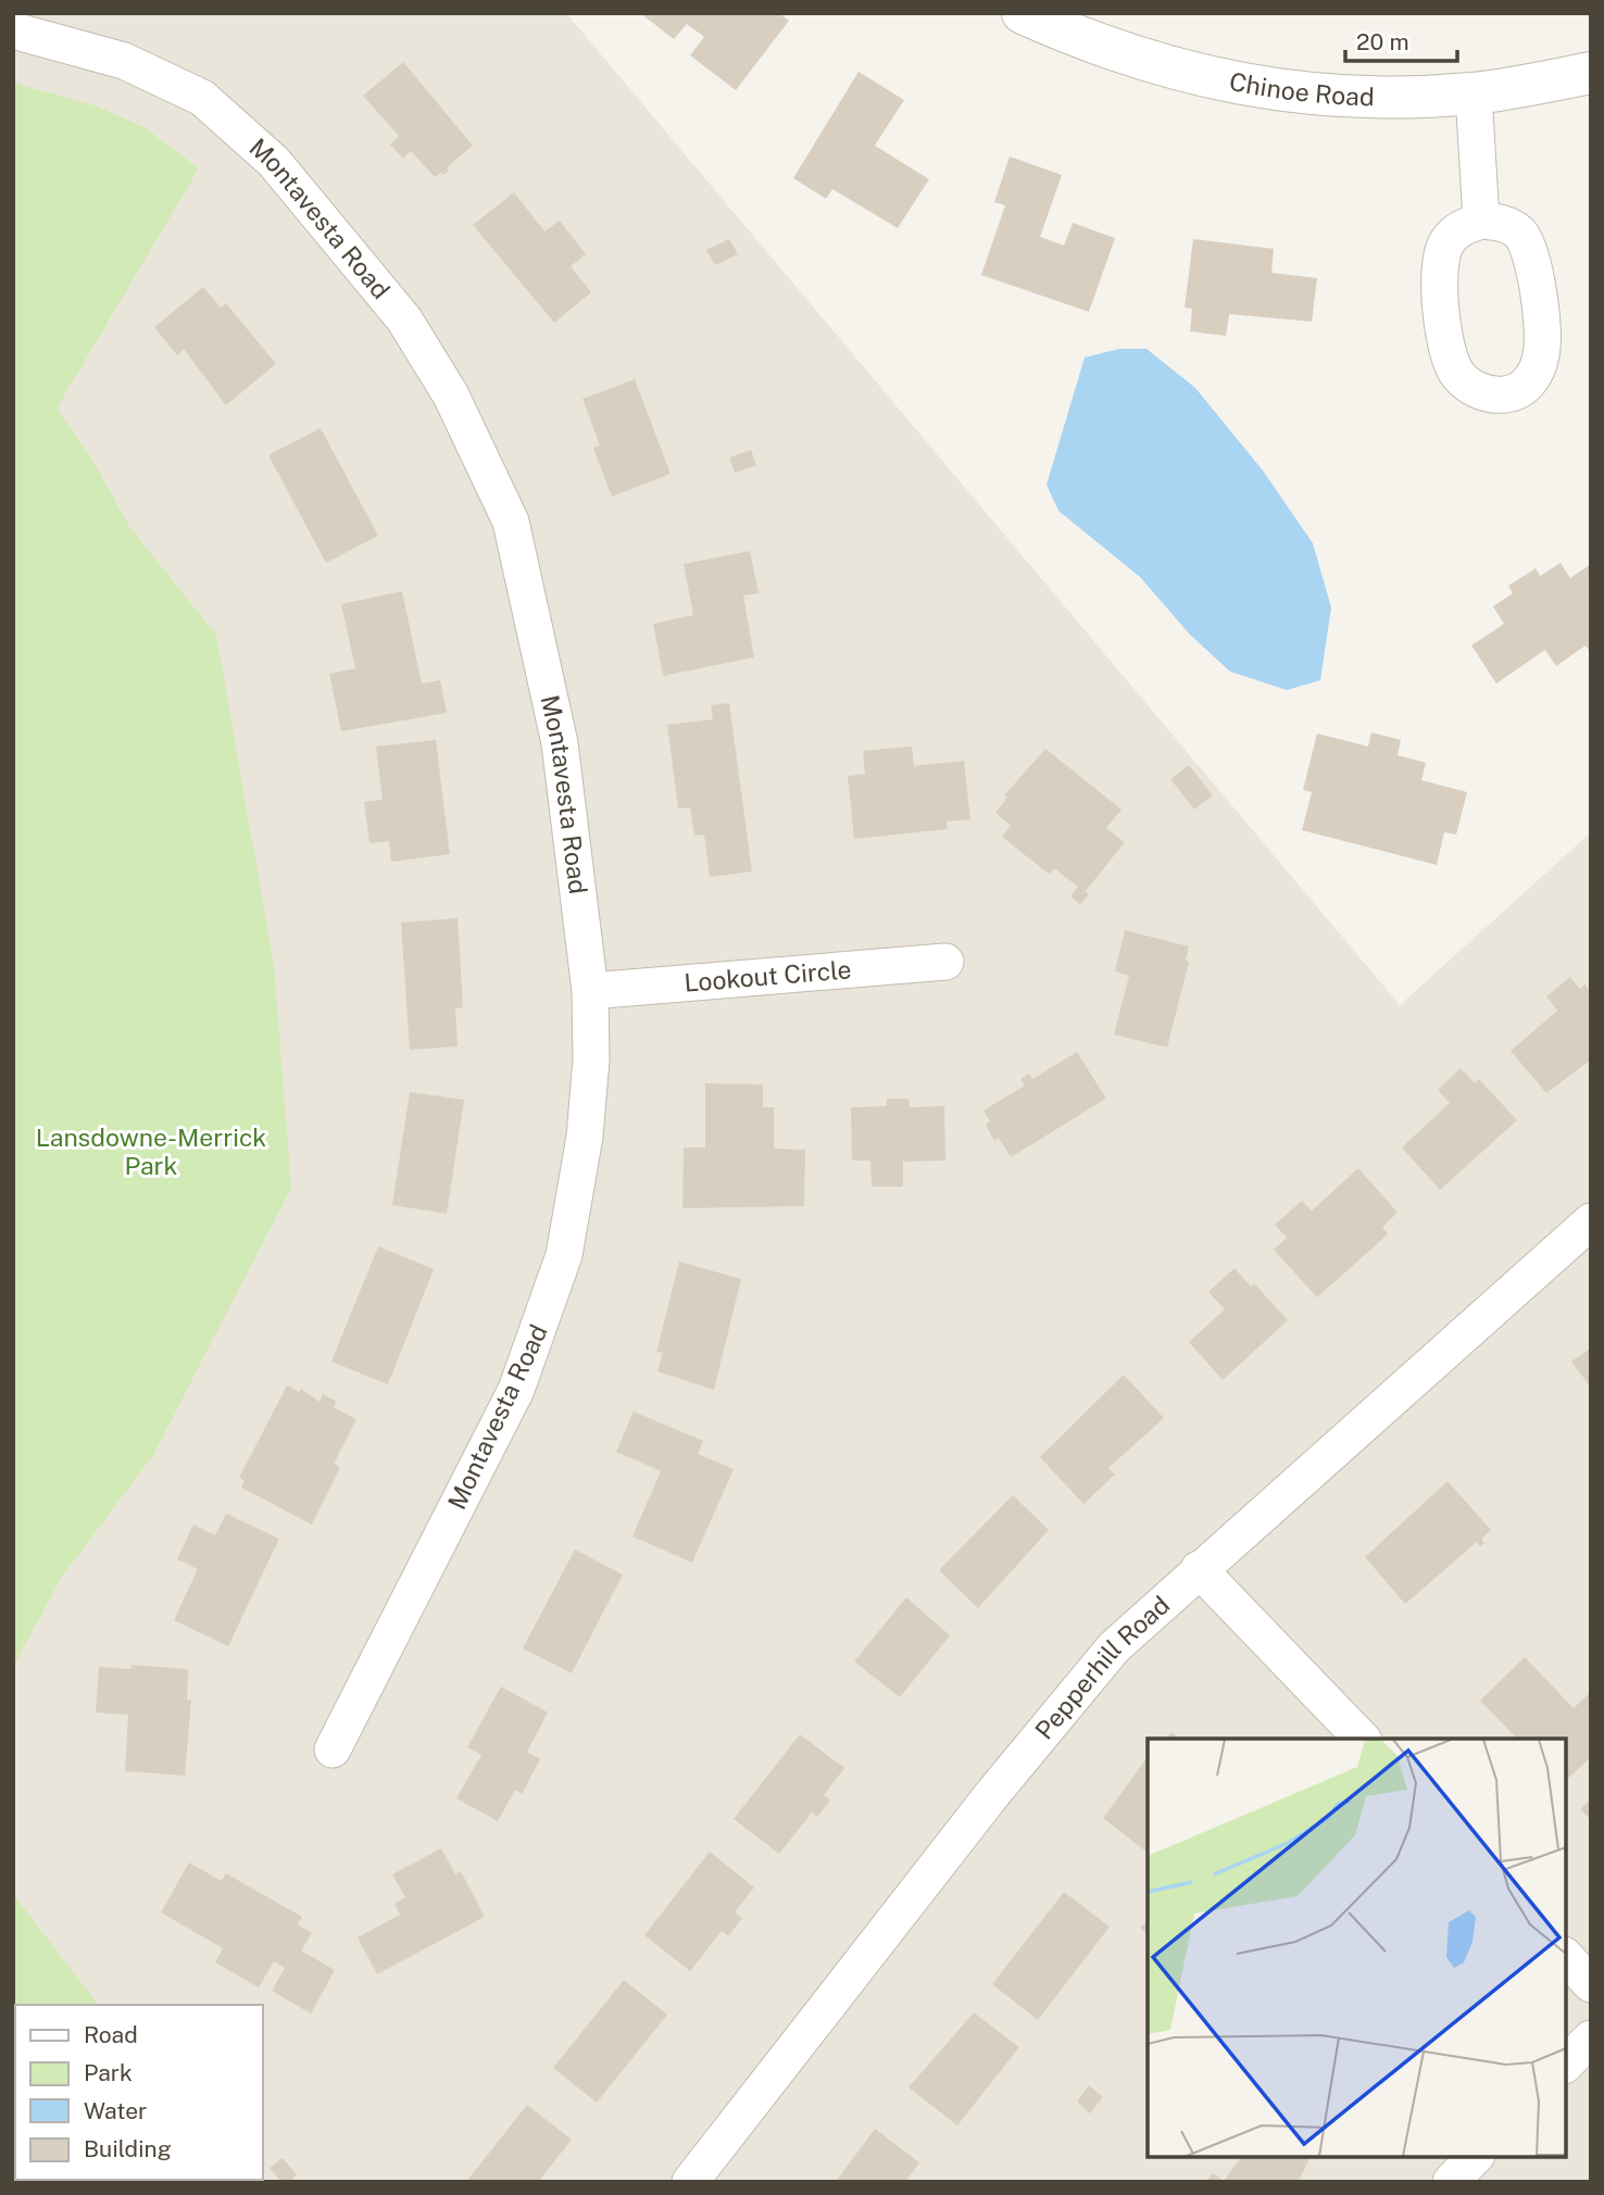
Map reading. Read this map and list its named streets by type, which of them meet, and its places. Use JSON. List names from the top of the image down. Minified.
{"streets":{"street":["Chinoe Road","Montavesta Road","Lookout Circle","Pepperhill Road"]},"crossings":[["Montavesta Road","Lookout Circle"]],"parks":["Lansdowne-Merrick Park"],"legend":["Road","Park","Water","Building"],"scale_bar":"20 m"}
